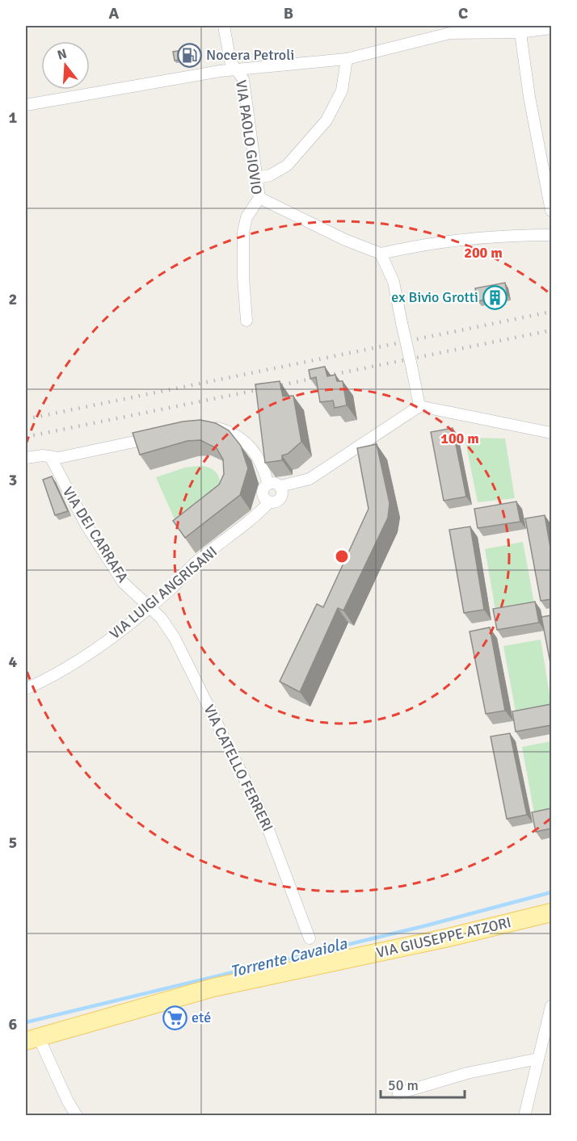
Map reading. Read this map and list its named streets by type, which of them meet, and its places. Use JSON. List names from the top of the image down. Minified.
{"streets":{"main road":["VIA GIUSEPPE ATZORI"],"street":["VIA PAOLO GIOVIO","VIA DEI CARRAFA","VIA LUIGI ANGRISANI","VIA CATELLO FERRERI"]},"crossings":[["VIA DEI CARRAFA","VIA LUIGI ANGRISANI"],["VIA DEI CARRAFA","VIA CATELLO FERRERI"],["VIA LUIGI ANGRISANI","VIA CATELLO FERRERI"]],"water":["Torrente Cavaiola"],"places":{"fuel station":["Nocera Petroli"],"building":["ex Bivio Grotti"],"supermarket":["eté"]},"scale_bar":"50 m","north":"top","grid":{"columns":["A","B","C"],"rows":["1","2","3","4","5","6"]},"rings":["200 m","100 m"]}
